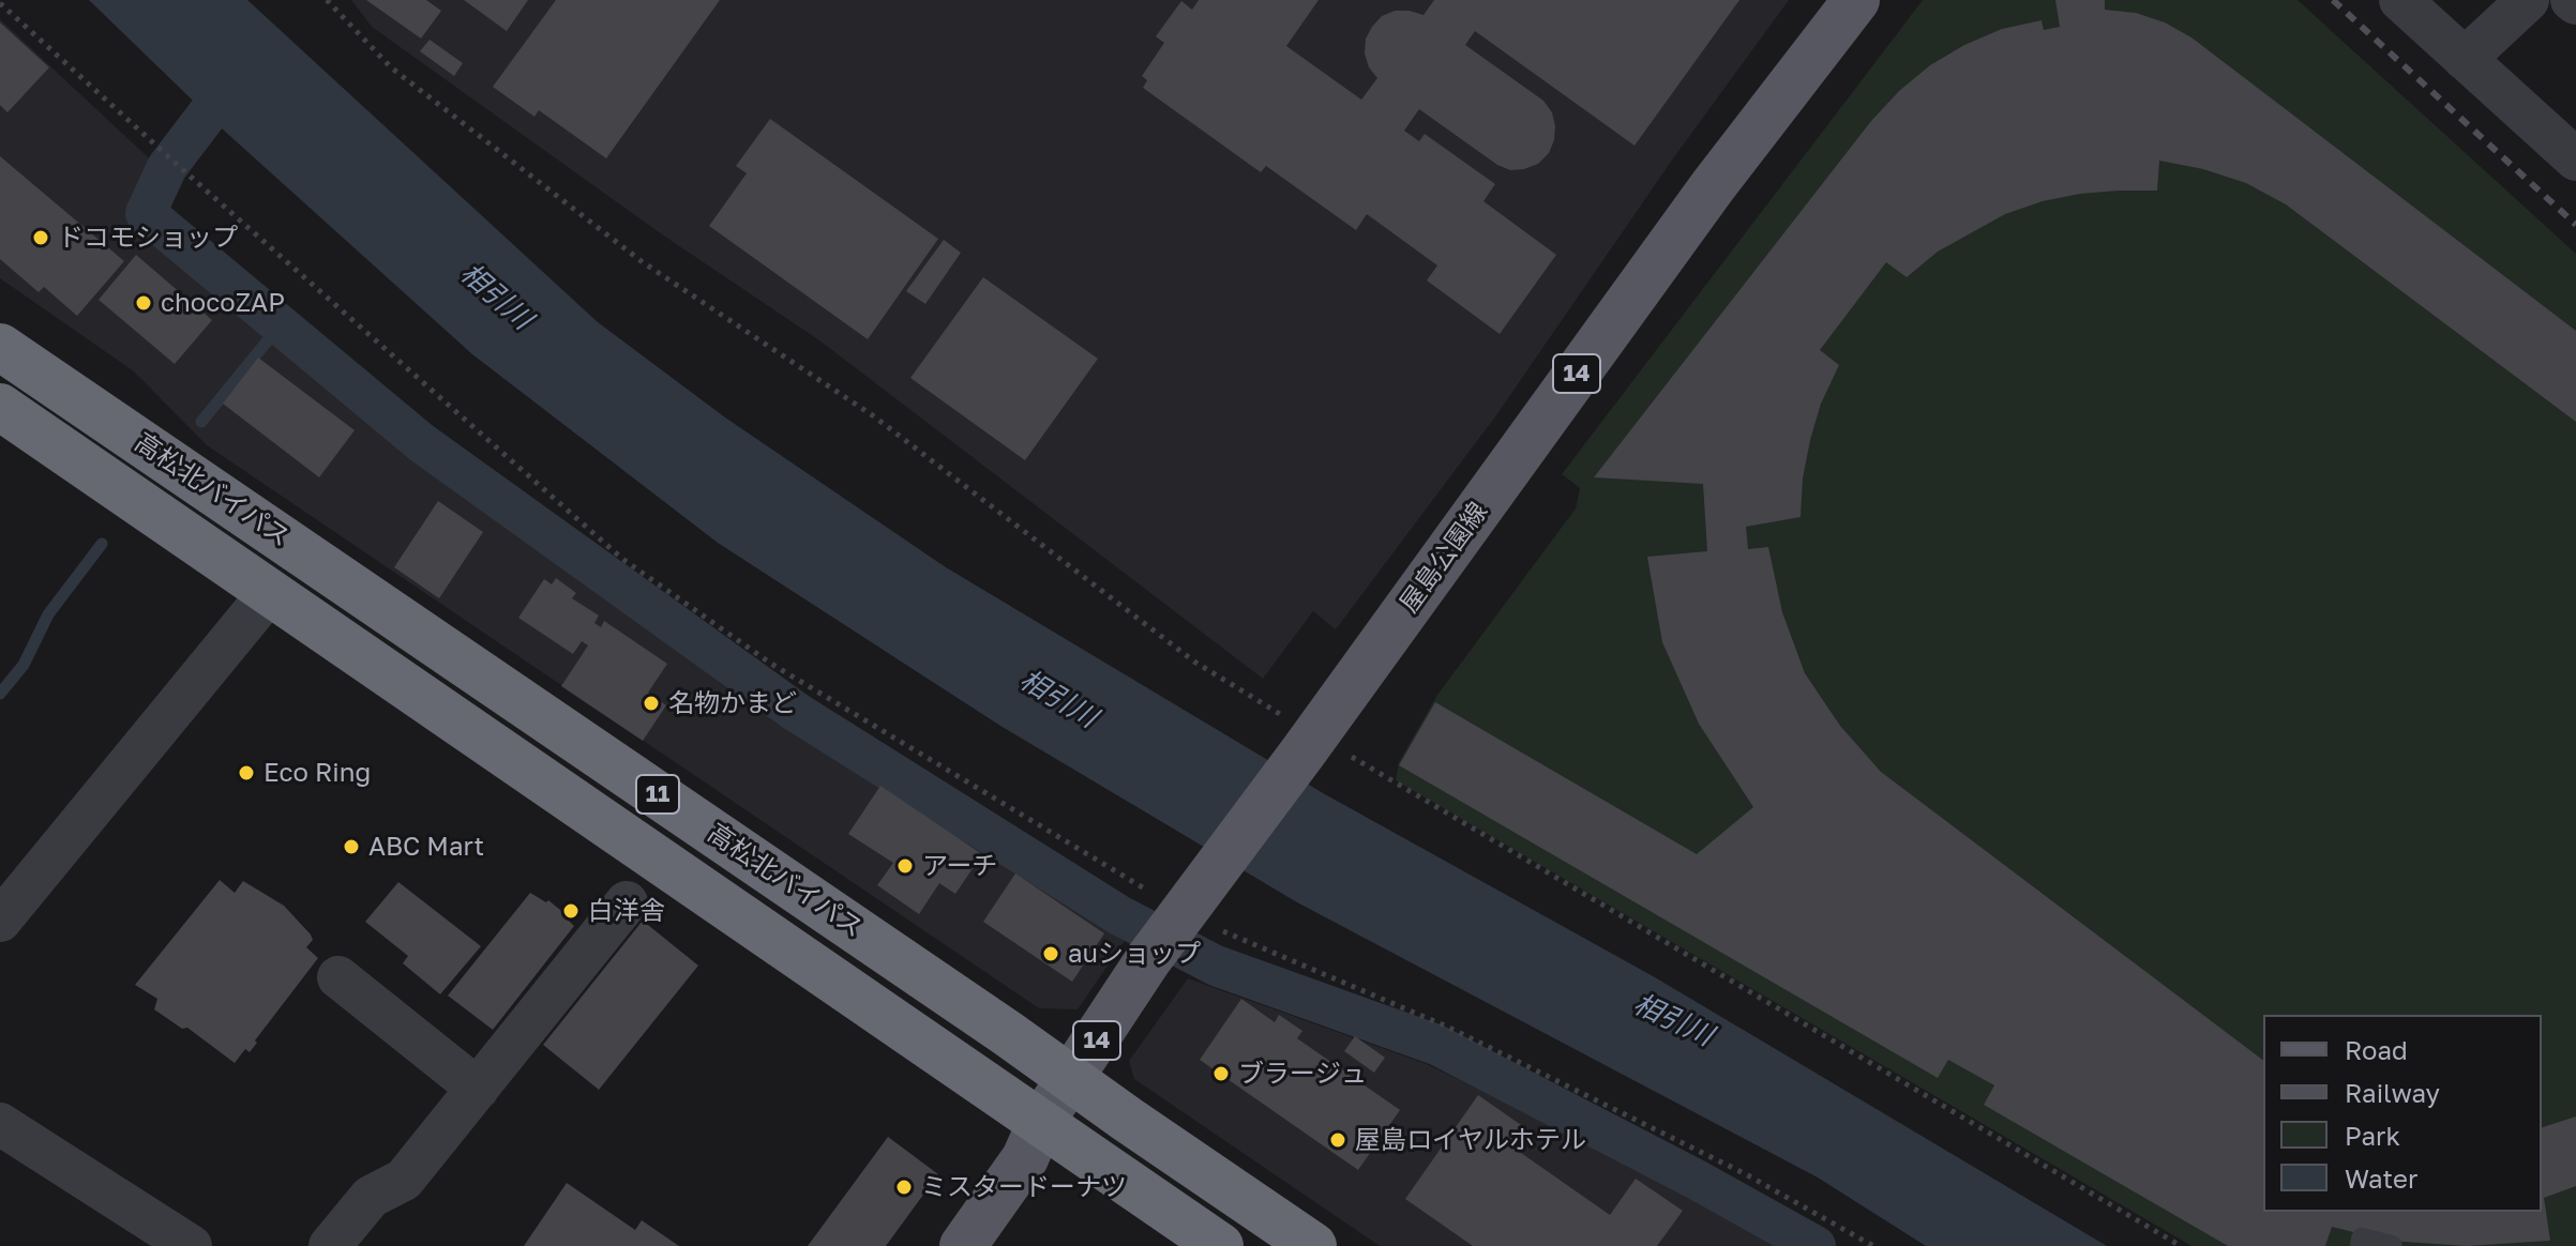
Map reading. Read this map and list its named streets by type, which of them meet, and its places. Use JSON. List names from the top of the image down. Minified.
{"streets":{"highway":["高松北バイパス","11"],"main road":["14","屋島公園線"]},"crossings":[["高松北バイパス","屋島公園線"]],"water":["相引川"],"places":["ドコモショップ","chocoZAP","名物かまど","Eco Ring","ABC Mart","アーチ","白洋舎","auショップ","ブラージュ","屋島ロイヤルホテル","ミスタードーナツ"],"legend":["Road","Railway","Park","Water"]}
